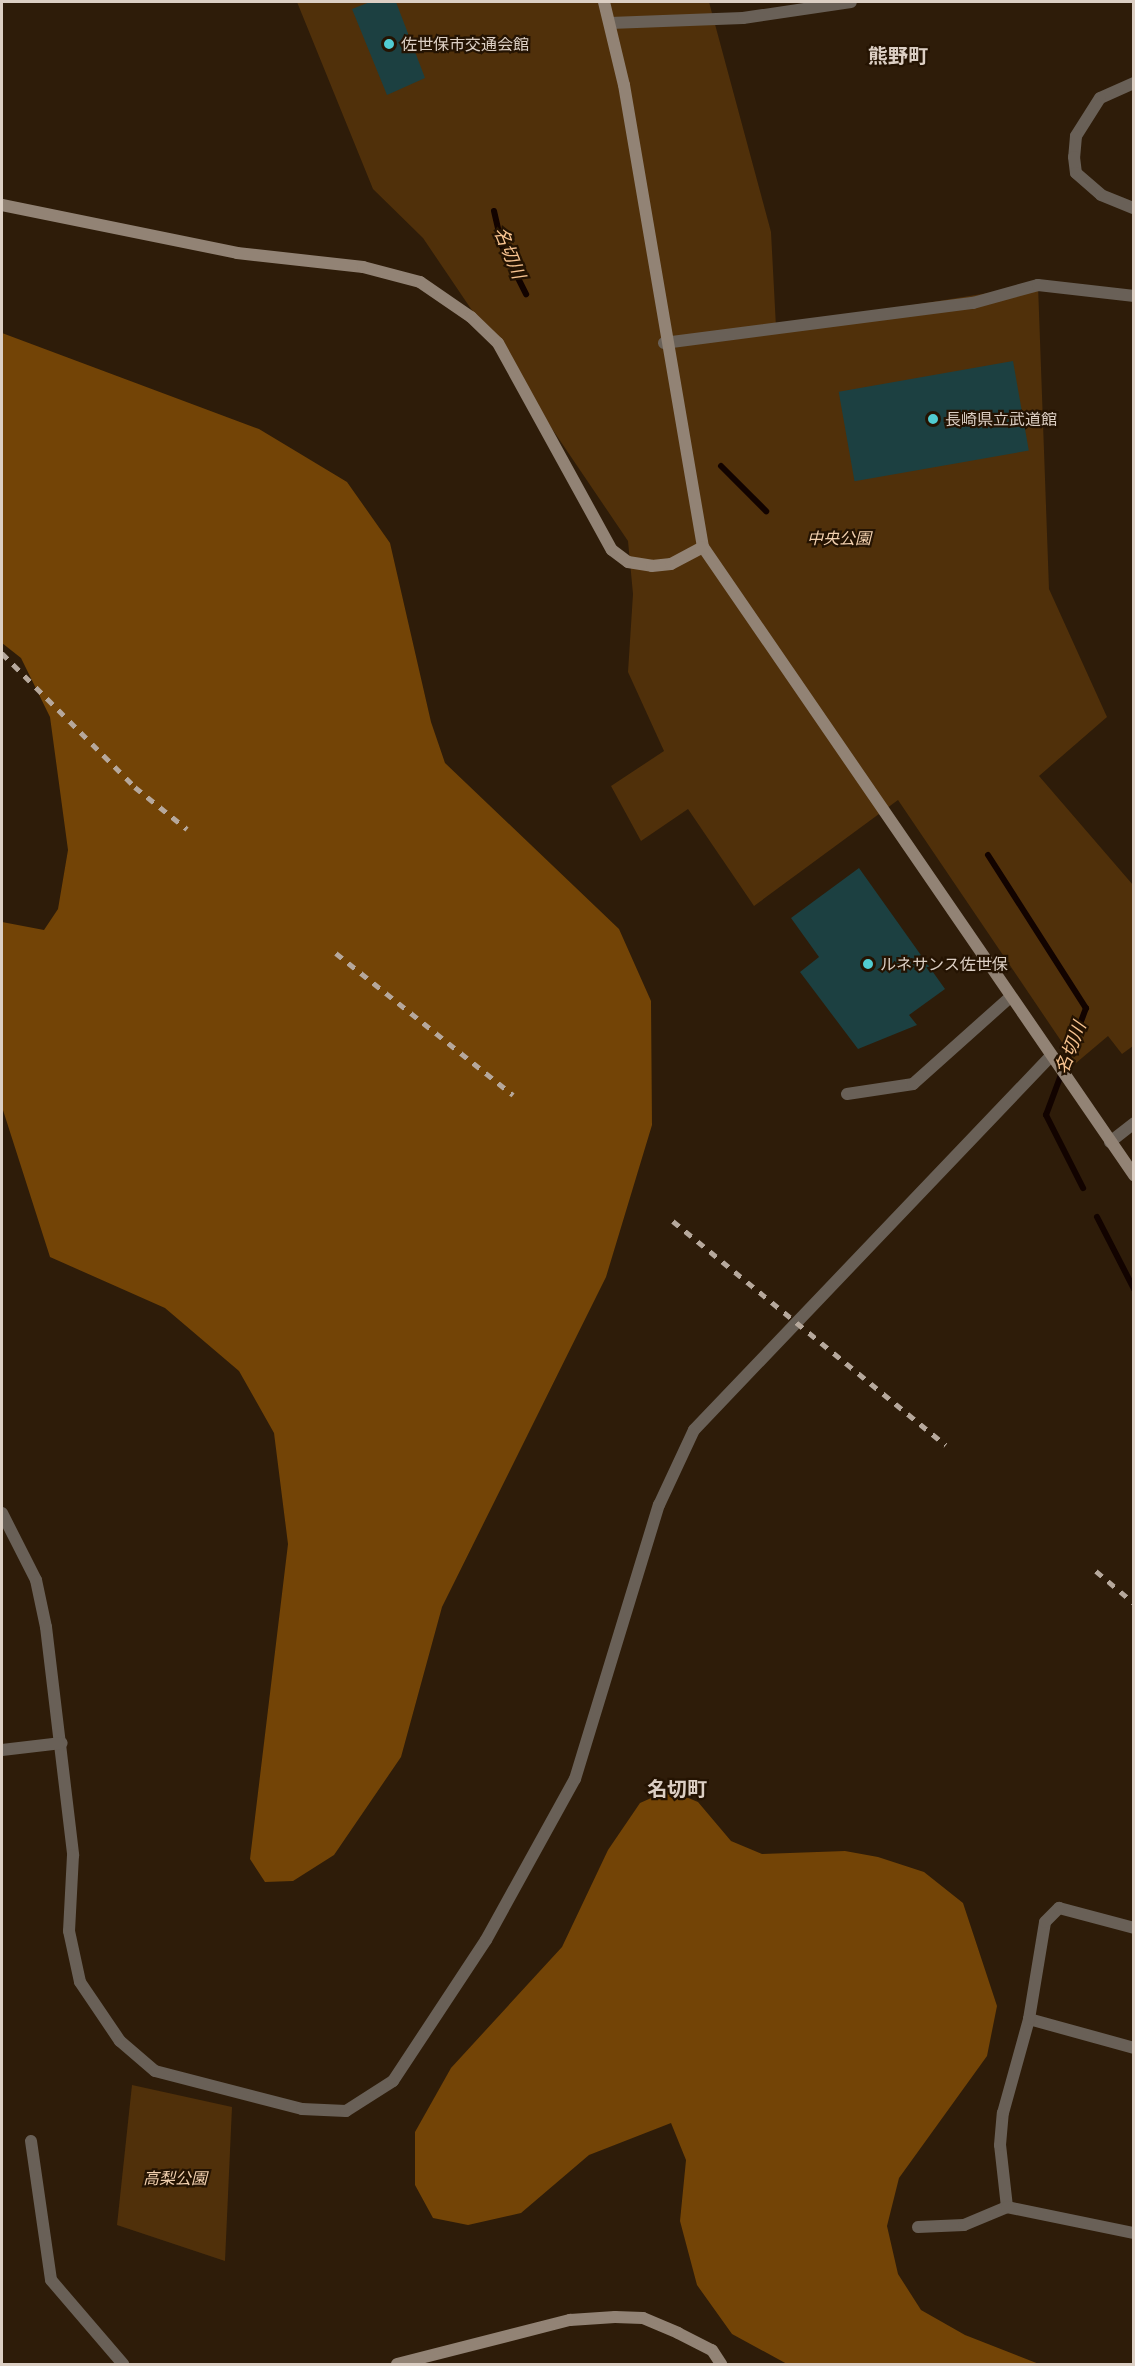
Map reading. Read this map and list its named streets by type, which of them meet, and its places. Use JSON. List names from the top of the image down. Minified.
{"districts":["熊野町","名切町"],"water":["名切川"],"parks":["中央公園","高梨公園"],"places":["佐世保市交通会館","長崎県立武道館","ルネサンス佐世保"]}
